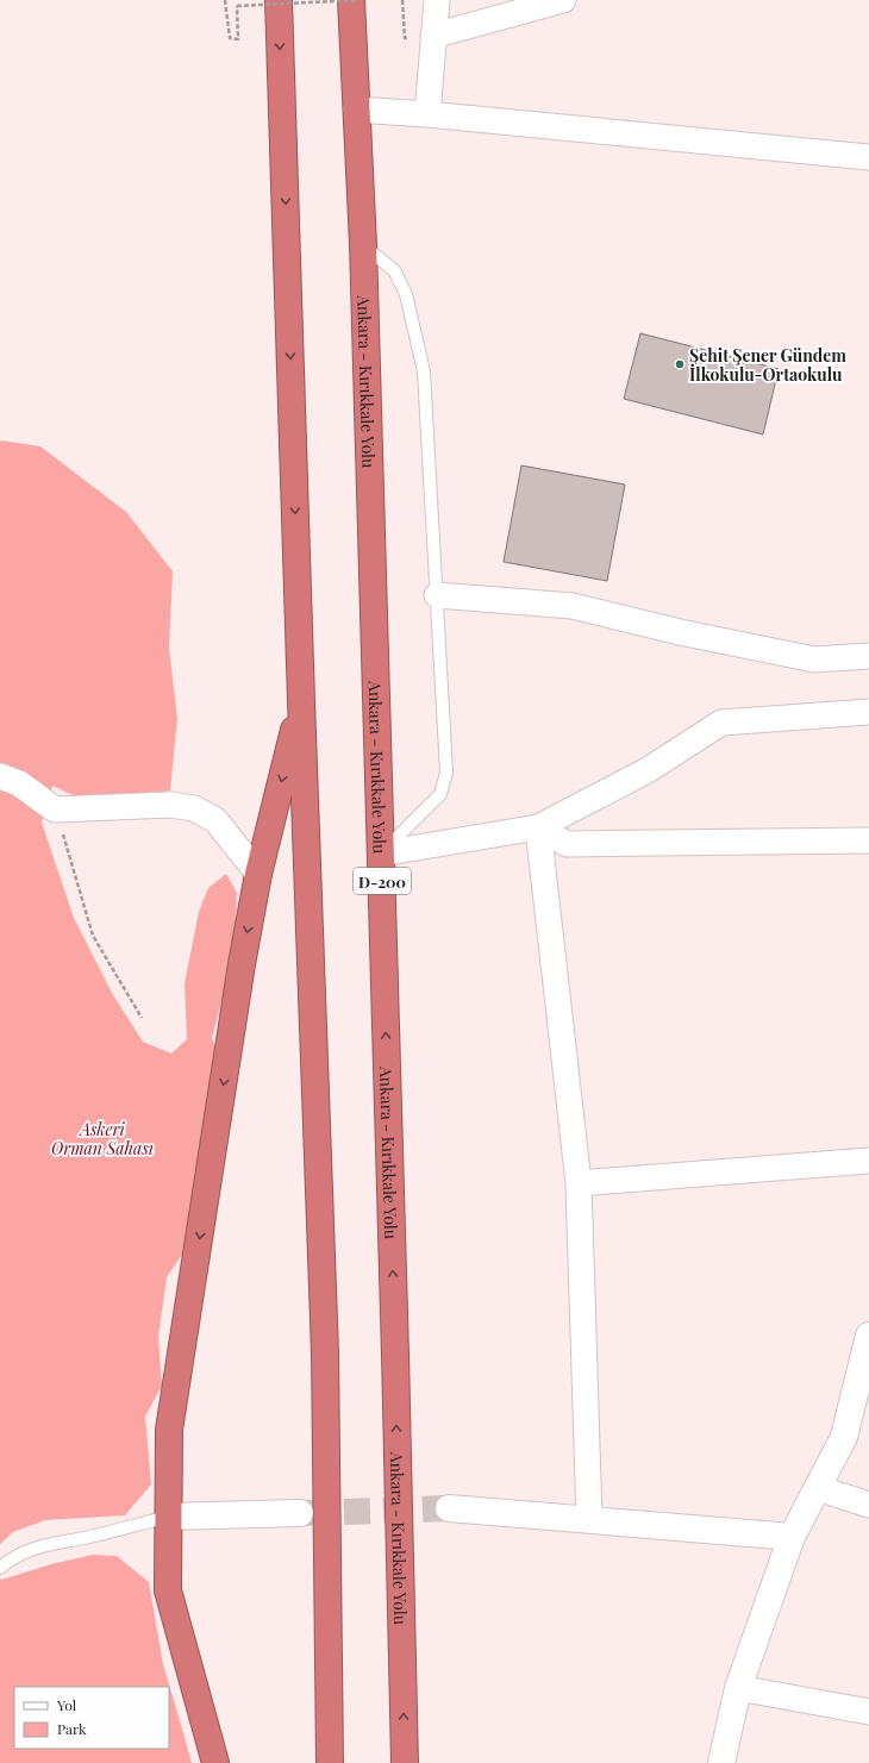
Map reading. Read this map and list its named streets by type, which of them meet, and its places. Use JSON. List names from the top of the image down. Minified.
{"streets":{"highway":["Ankara - Kırıkkale Yolu","D-200"]},"parks":["Askeri Orman Sahası"],"places":["Şehit Şener Gündem İlkokulu-Ortaokulu"],"legend":["Yol","Park"]}
